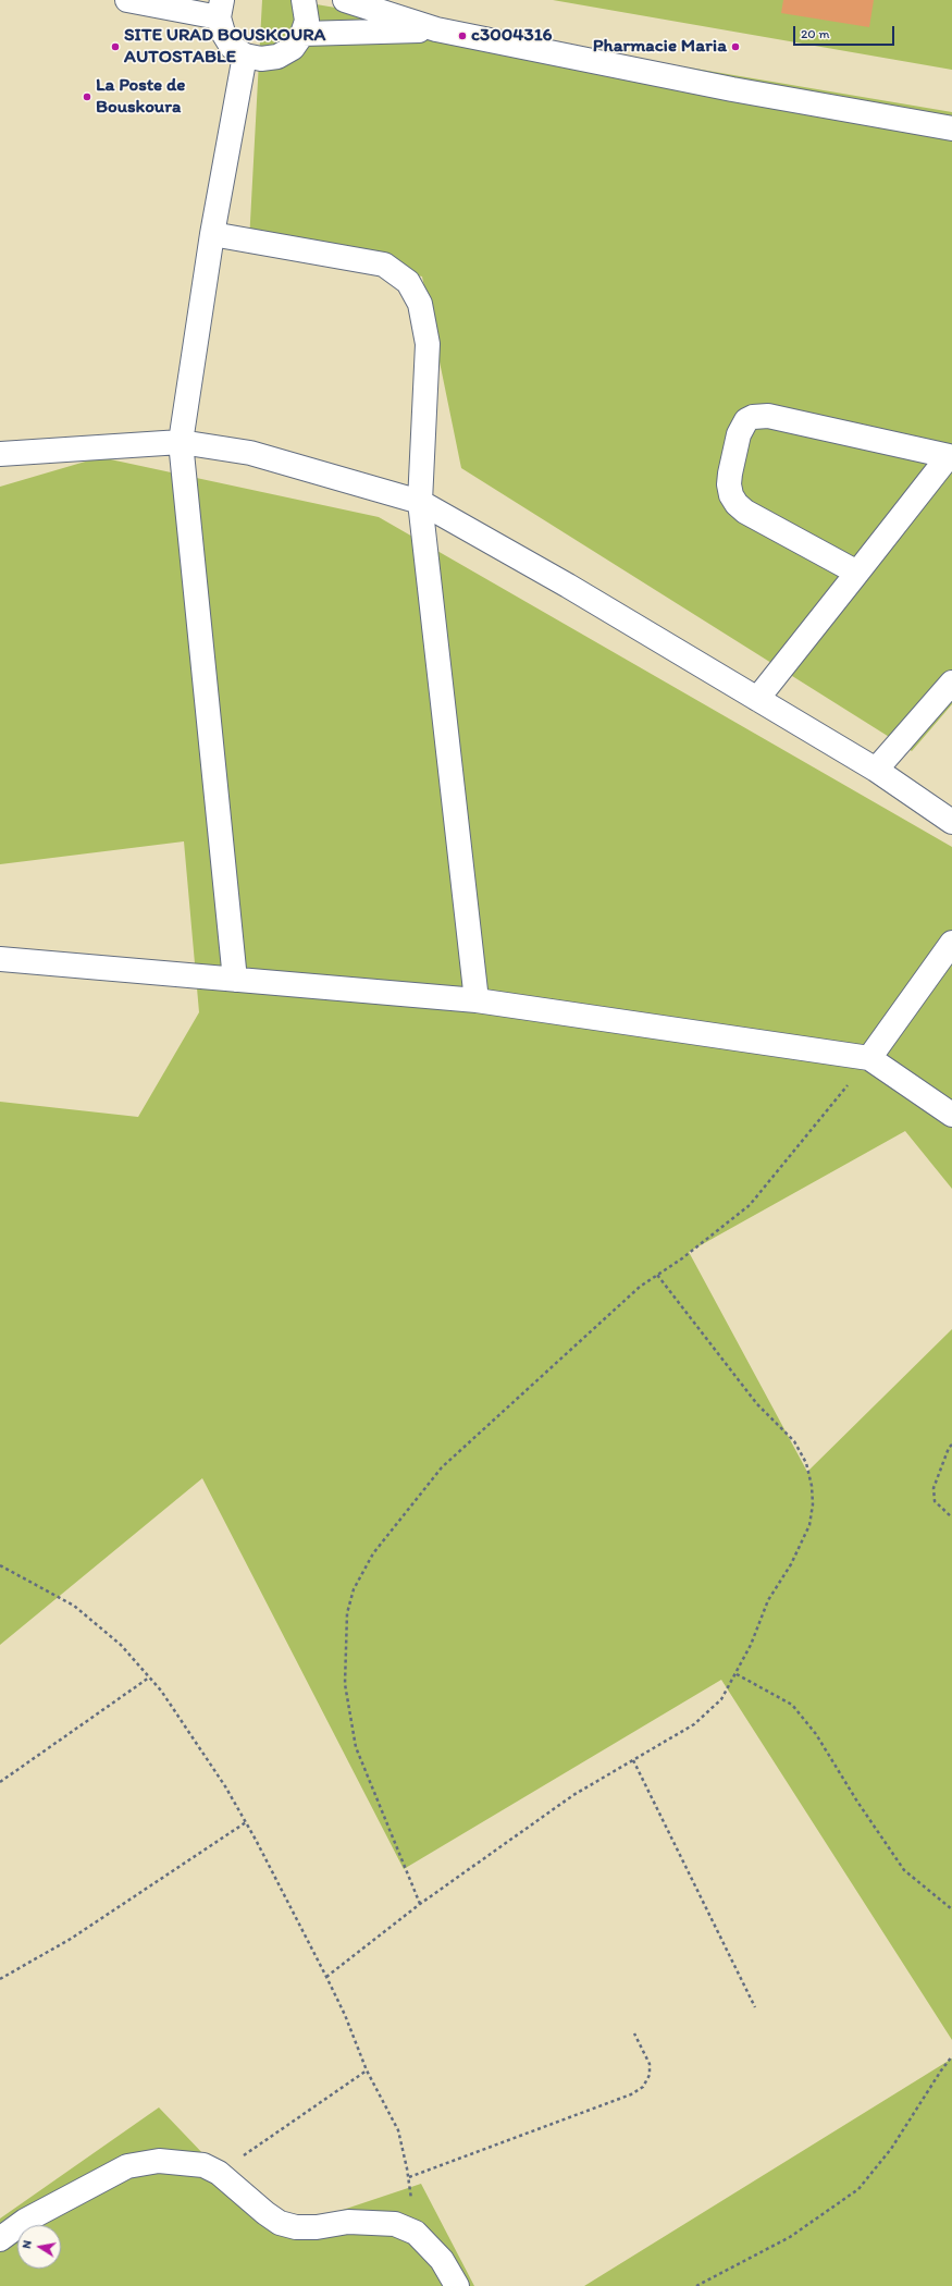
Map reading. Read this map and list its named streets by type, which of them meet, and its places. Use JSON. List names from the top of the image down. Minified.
{"places":["c3004316","SITE URAD BOUSKOURA AUTOSTABLE","Pharmacie Maria","La Poste de Bouskoura"],"scale_bar":"20 m","north":"left"}
